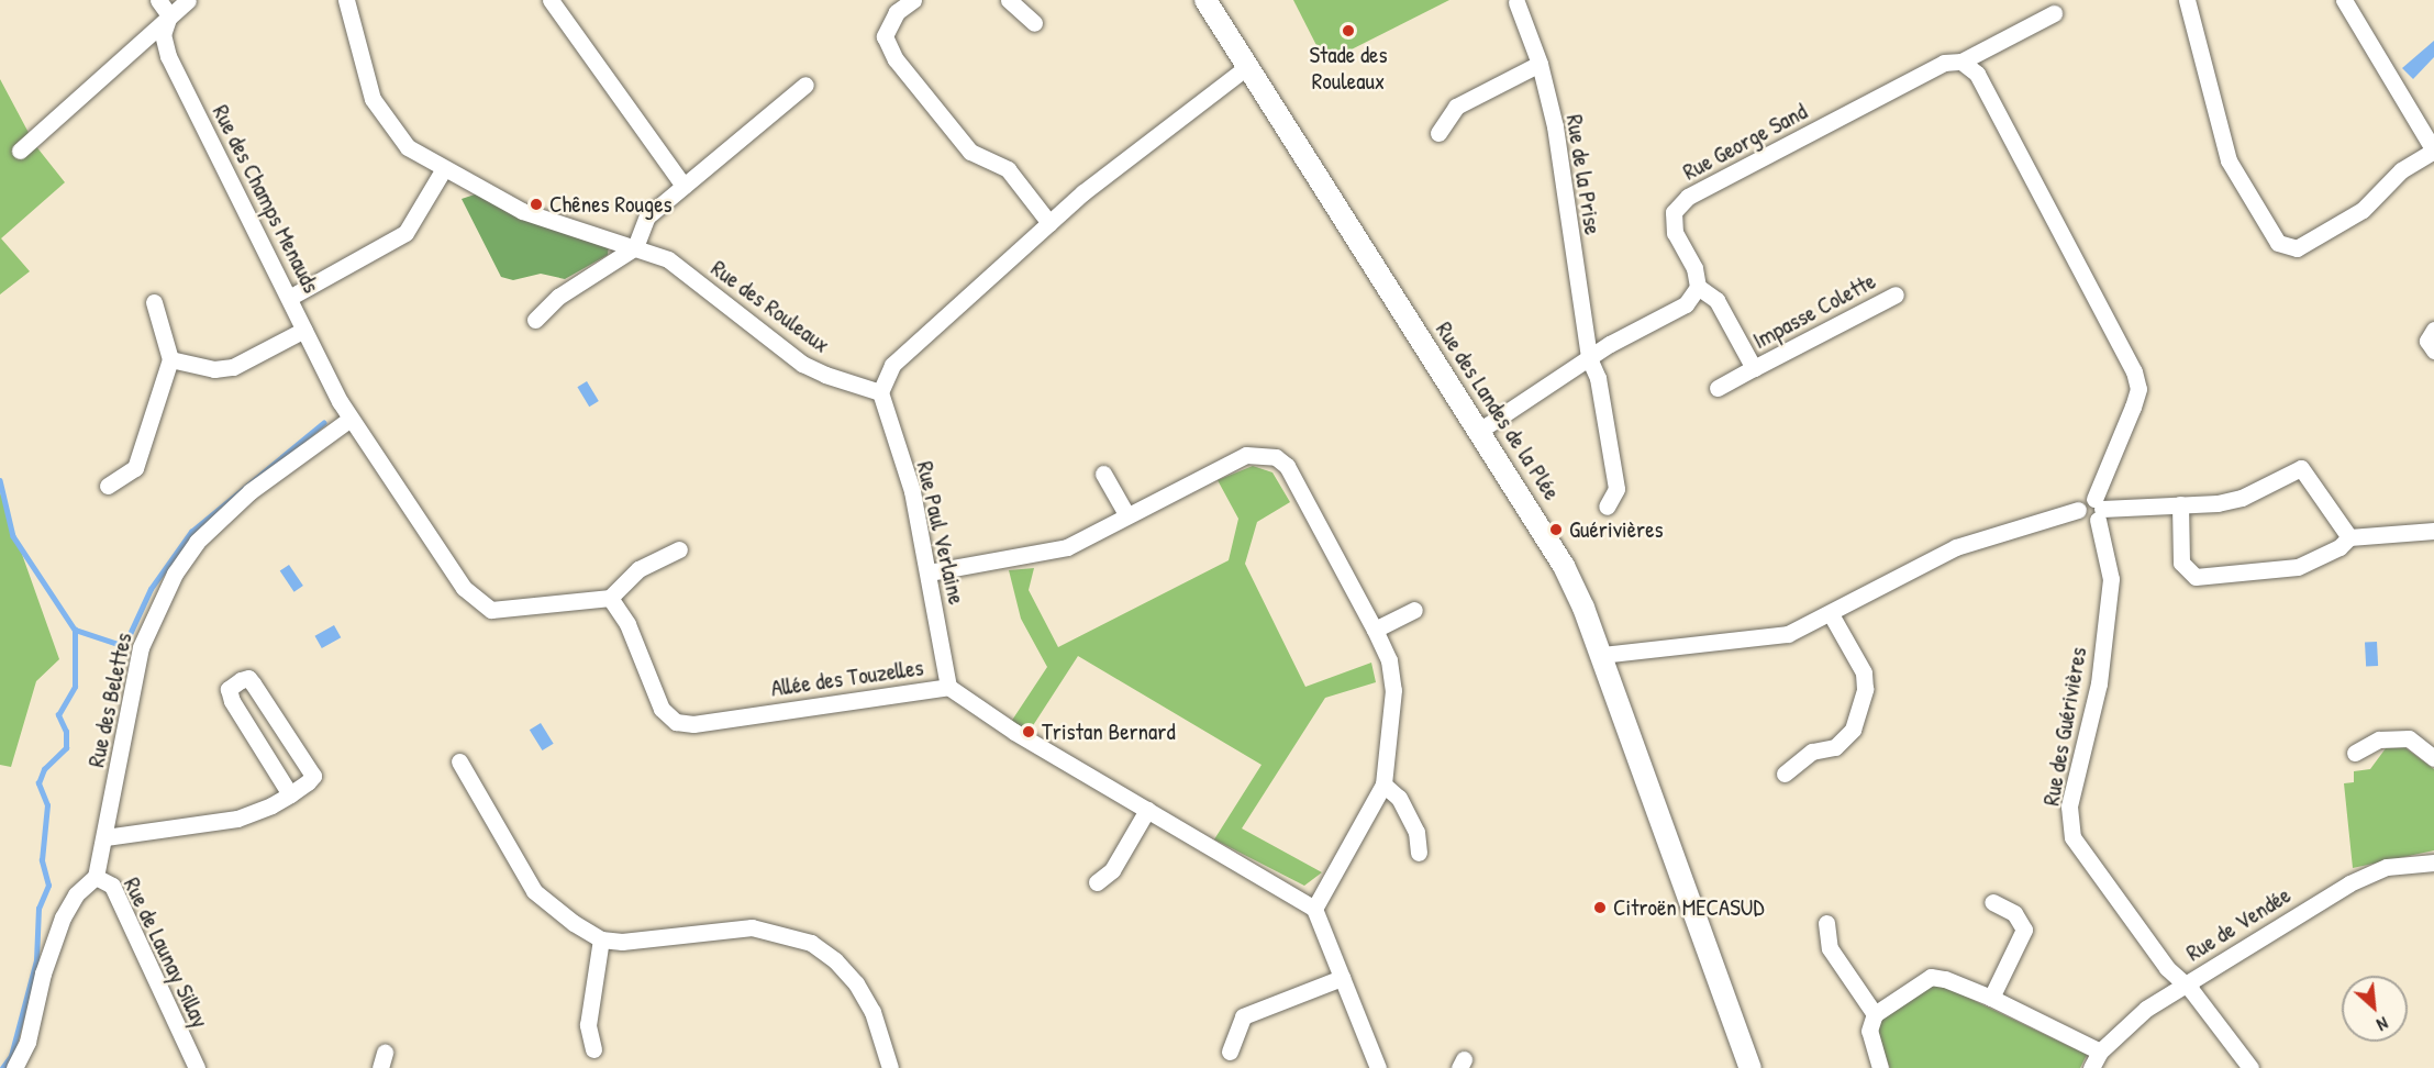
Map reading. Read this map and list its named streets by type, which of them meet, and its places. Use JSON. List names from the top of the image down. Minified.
{"streets":{"street":["Rue George Sand","Rue de la Prise","Rue des Champs Menauds","Rue des Rouleaux","Impasse Colette","Rue des Landes de la Plée","Rue Paul Verlaine","Allée des Touzelles","Rue des Belettes","Rue des Guérivières","Rue de Vendée","Rue de Launay Sillay"]},"crossings":[["Rue George Sand","Impasse Colette"],["Rue des Champs Menauds","Rue des Belettes"],["Rue des Rouleaux","Rue Paul Verlaine"],["Rue Paul Verlaine","Allée des Touzelles"],["Rue des Belettes","Rue de Launay Sillay"],["Rue des Guérivières","Rue de Vendée"]],"places":["Stade des Rouleaux","Chênes Rouges","Guérivières","Tristan Bernard","Citroën MECASUD"],"north":"bottom right"}
